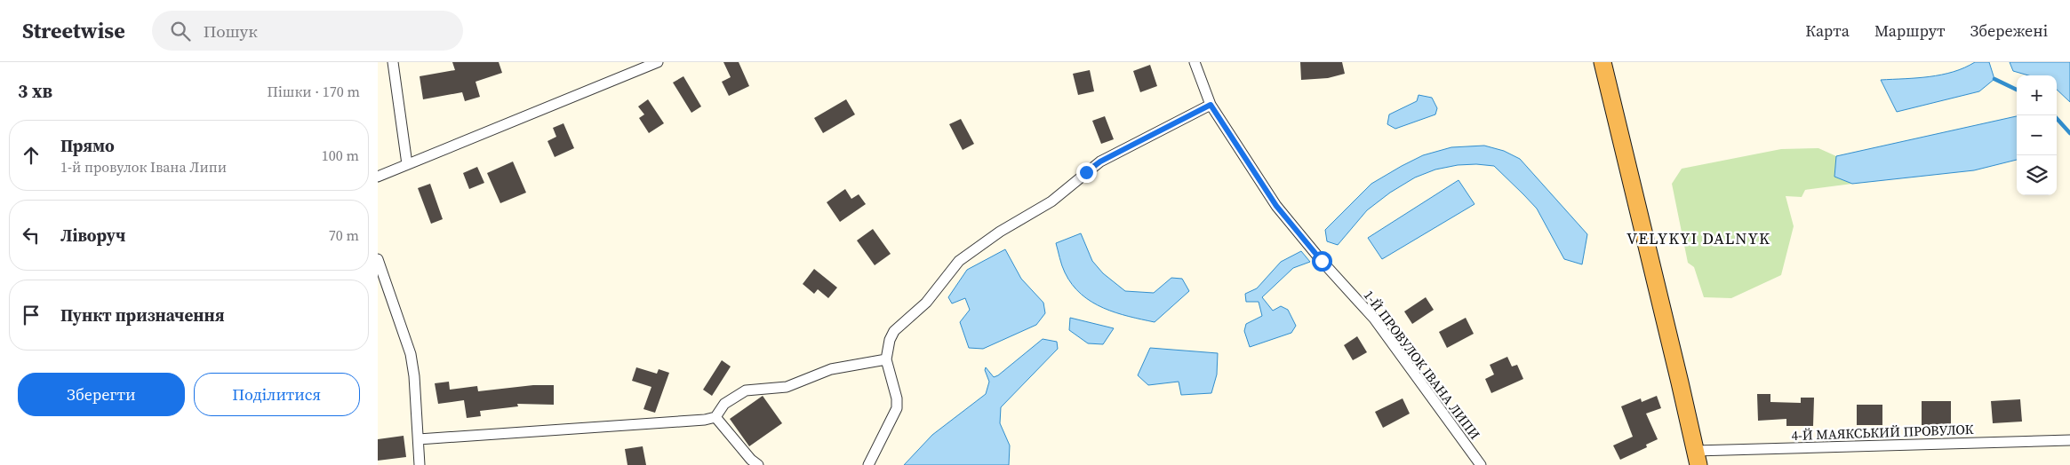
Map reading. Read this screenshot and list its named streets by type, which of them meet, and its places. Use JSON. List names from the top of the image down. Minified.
{"streets":{"street":["1-Й ПРОВУЛОК ІВАНА ЛИПИ","4-Й МАЯКСЬКИЙ ПРОВУЛОК"]},"districts":["VELYKYI DALNYK"],"page":{"header":"Streetwise","search":"Пошук","nav":["Карта","Маршрут","Збережені"],"heading":["3 хв","Пішки · 170 m"],"map_buttons":["+","−"],"list":[["Прямо","1-й провулок Івана Липи","100 m"],["Ліворуч","70 m"],"Пункт призначення"],"buttons":["Зберегти","Поділитися"]}}
